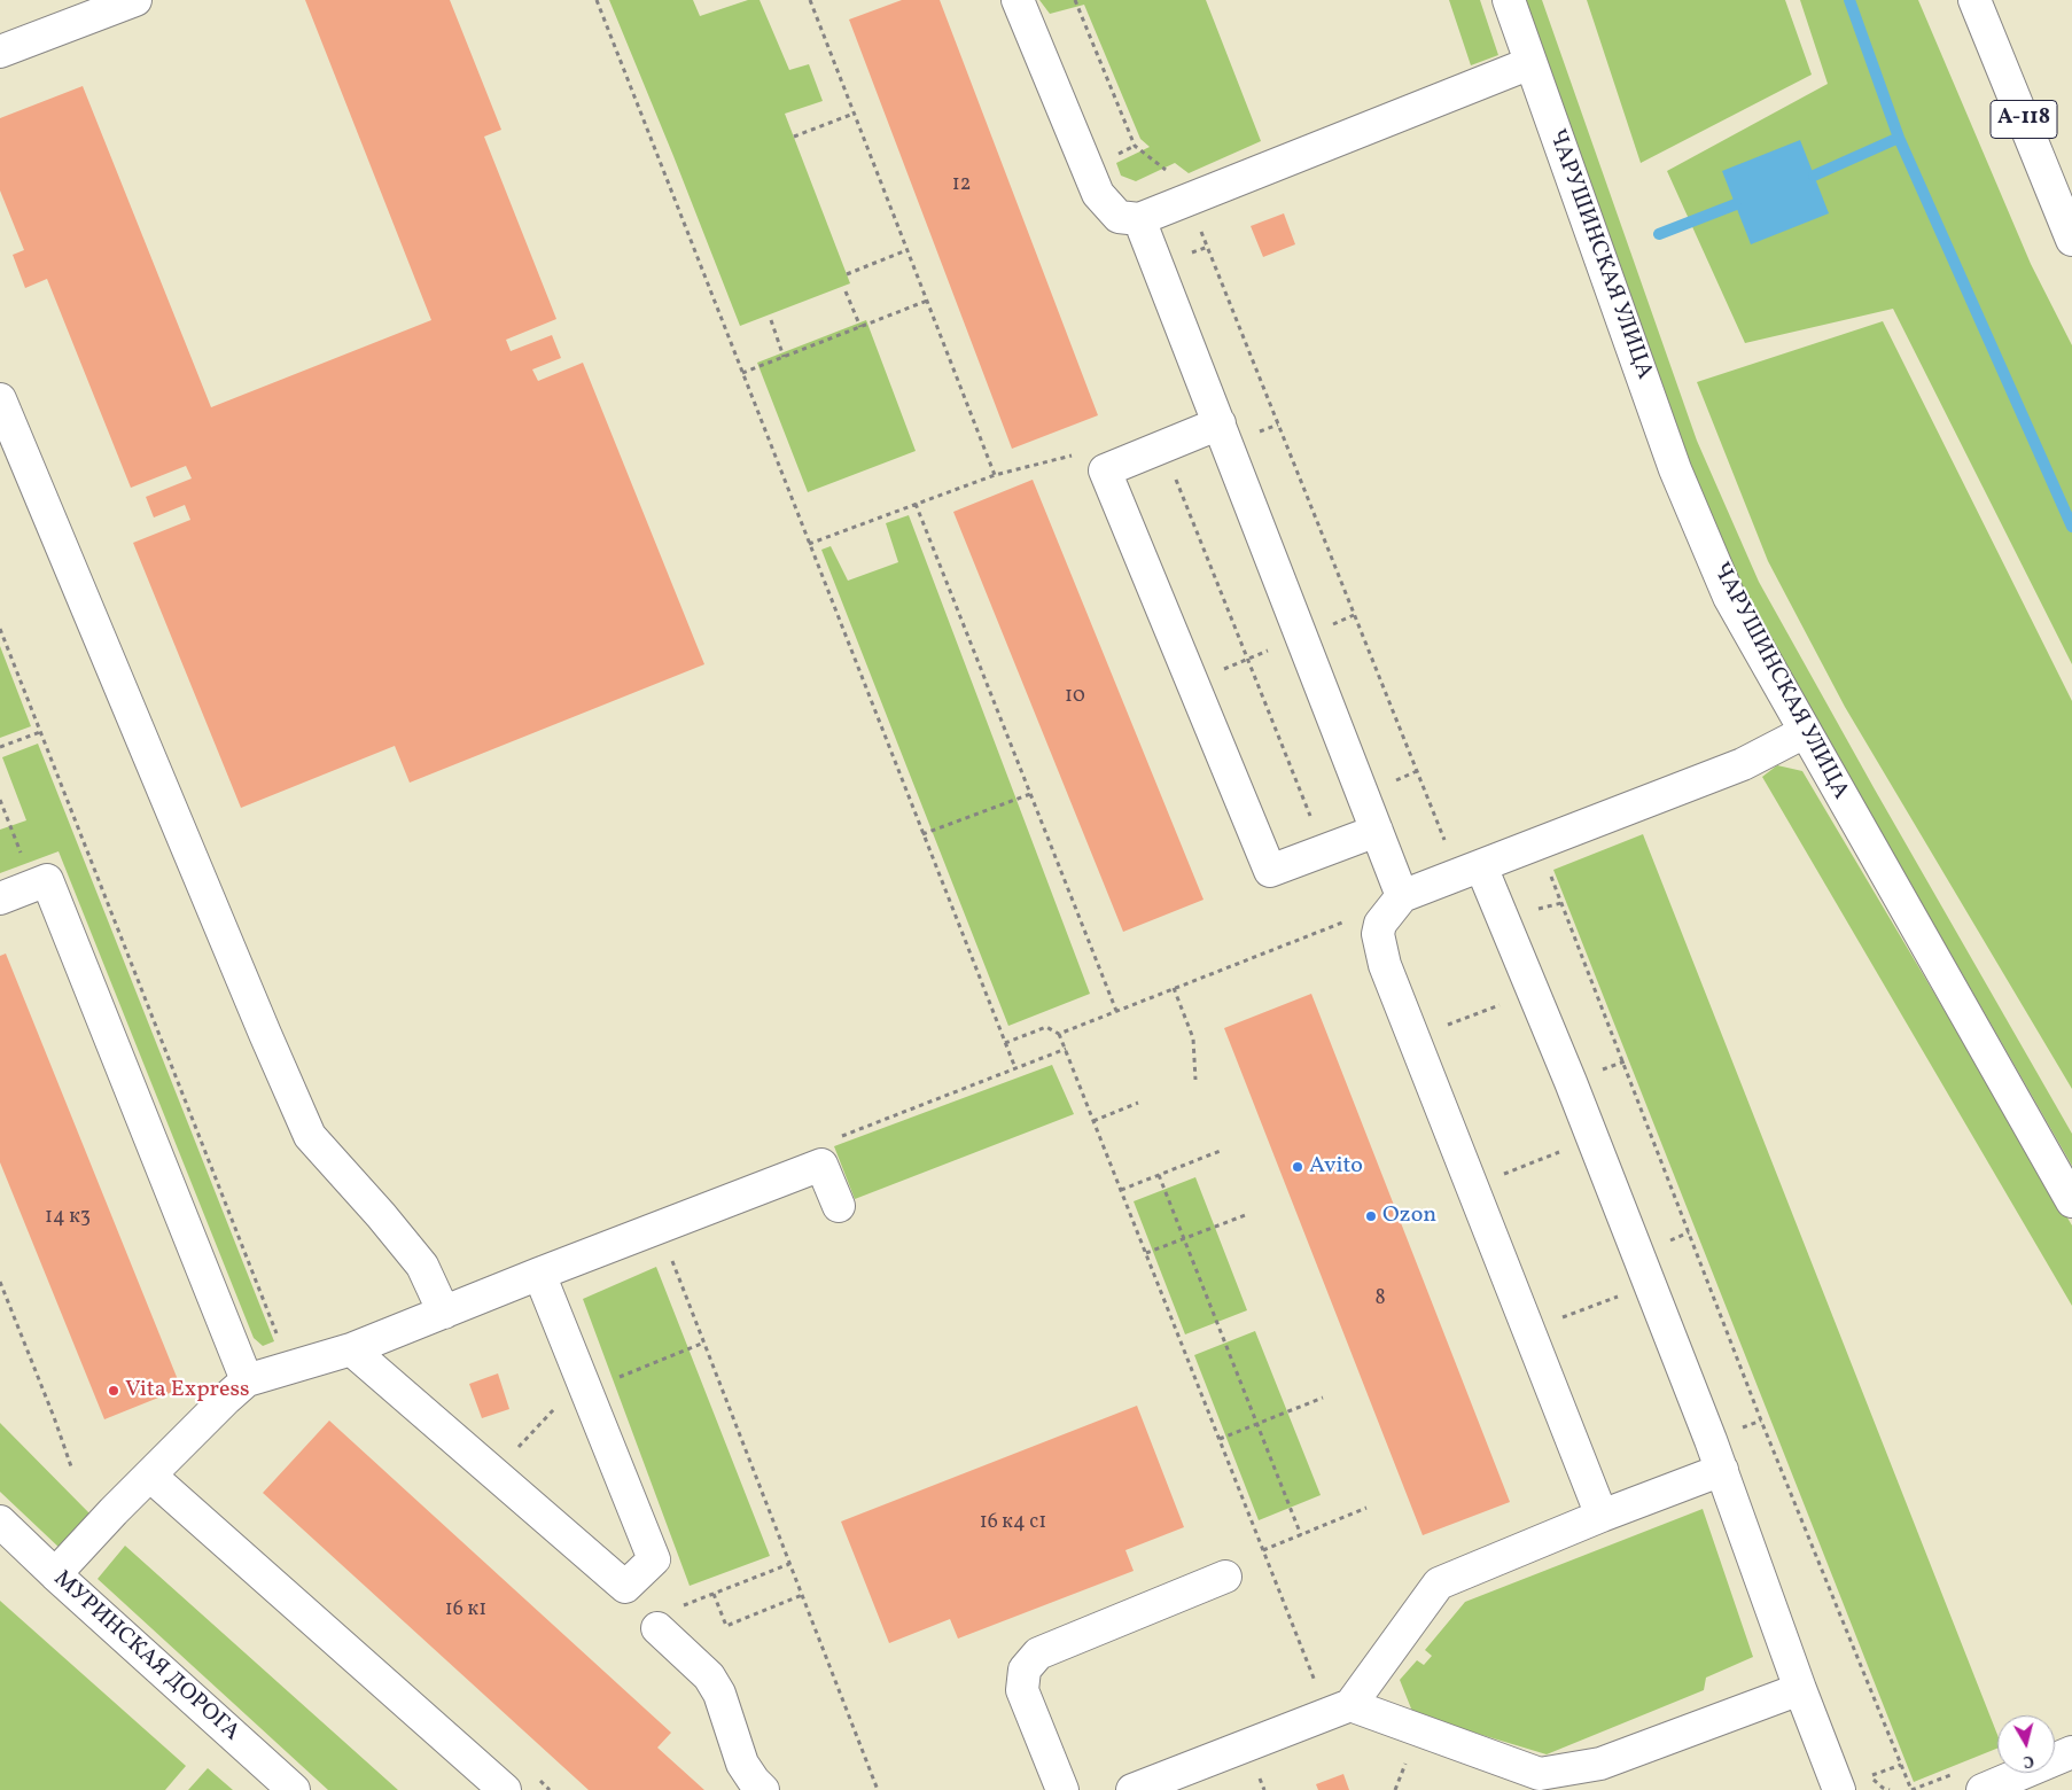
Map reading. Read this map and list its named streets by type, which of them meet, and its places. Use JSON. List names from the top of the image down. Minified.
{"streets":{"main road":["А-118","ЧАРУШИНСКАЯ УЛИЦА","МУРИНСКАЯ ДОРОГА"]},"places":["Avito","Ozon","Vita Express"],"house_numbers":["12","10","14 к3","8","16 к4 с1","16 к1"],"north":"bottom"}
